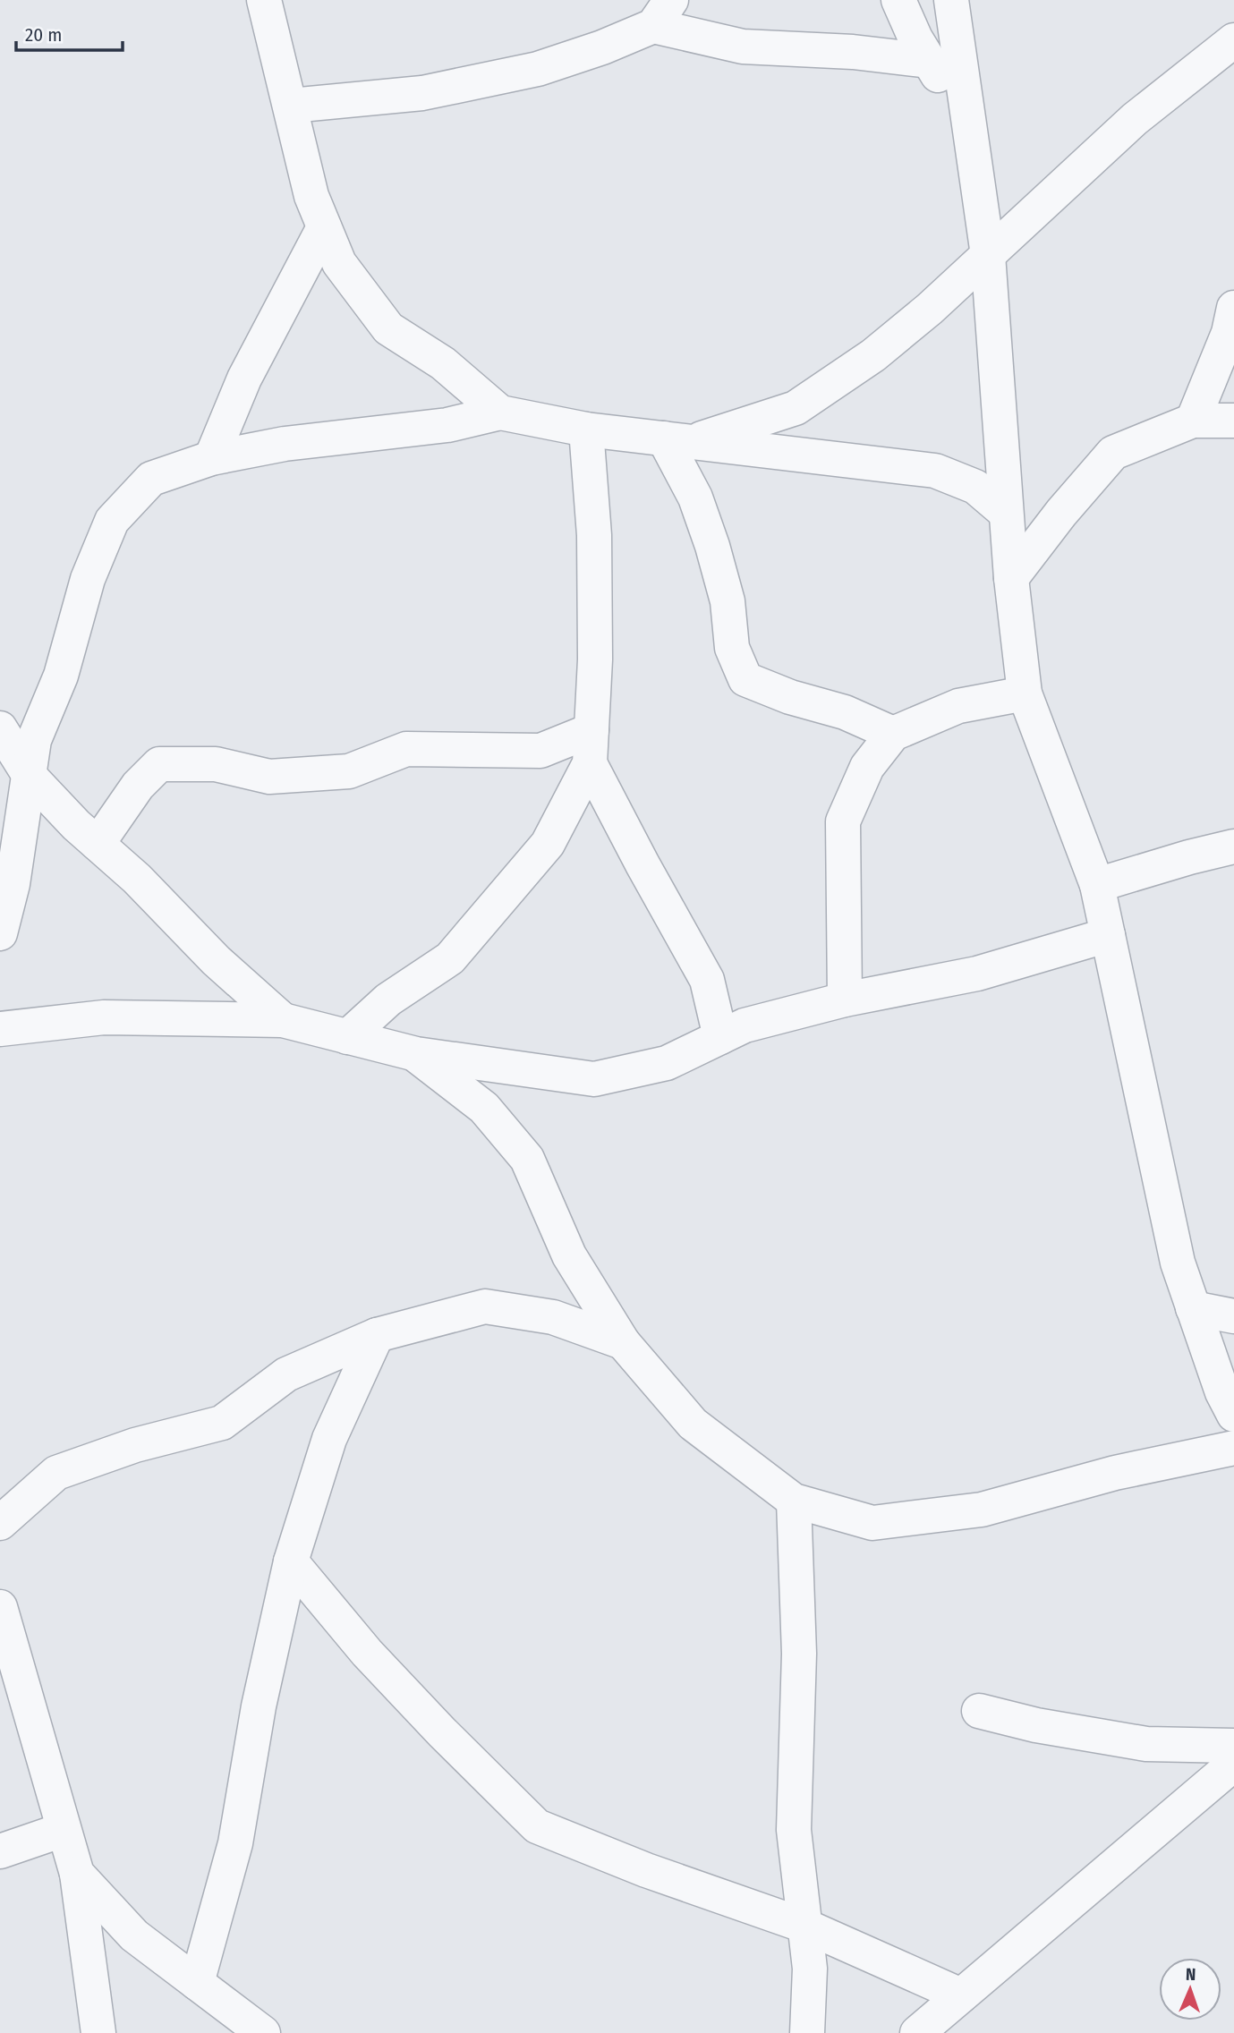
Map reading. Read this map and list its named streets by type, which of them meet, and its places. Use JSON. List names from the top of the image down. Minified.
{"scale_bar":"20 m","north":"top"}
